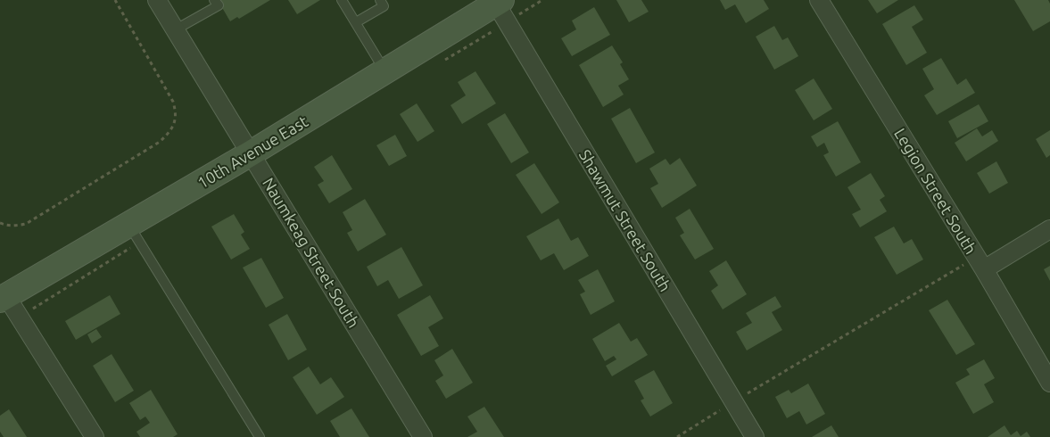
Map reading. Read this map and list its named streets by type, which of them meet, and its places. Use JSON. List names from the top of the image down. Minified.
{"streets":{"main road":["10th Avenue East"],"street":["Legion Street South","Shawmut Street South","Naumkeag Street South"]},"crossings":[["10th Avenue East","Shawmut Street South"],["10th Avenue East","Naumkeag Street South"]]}
